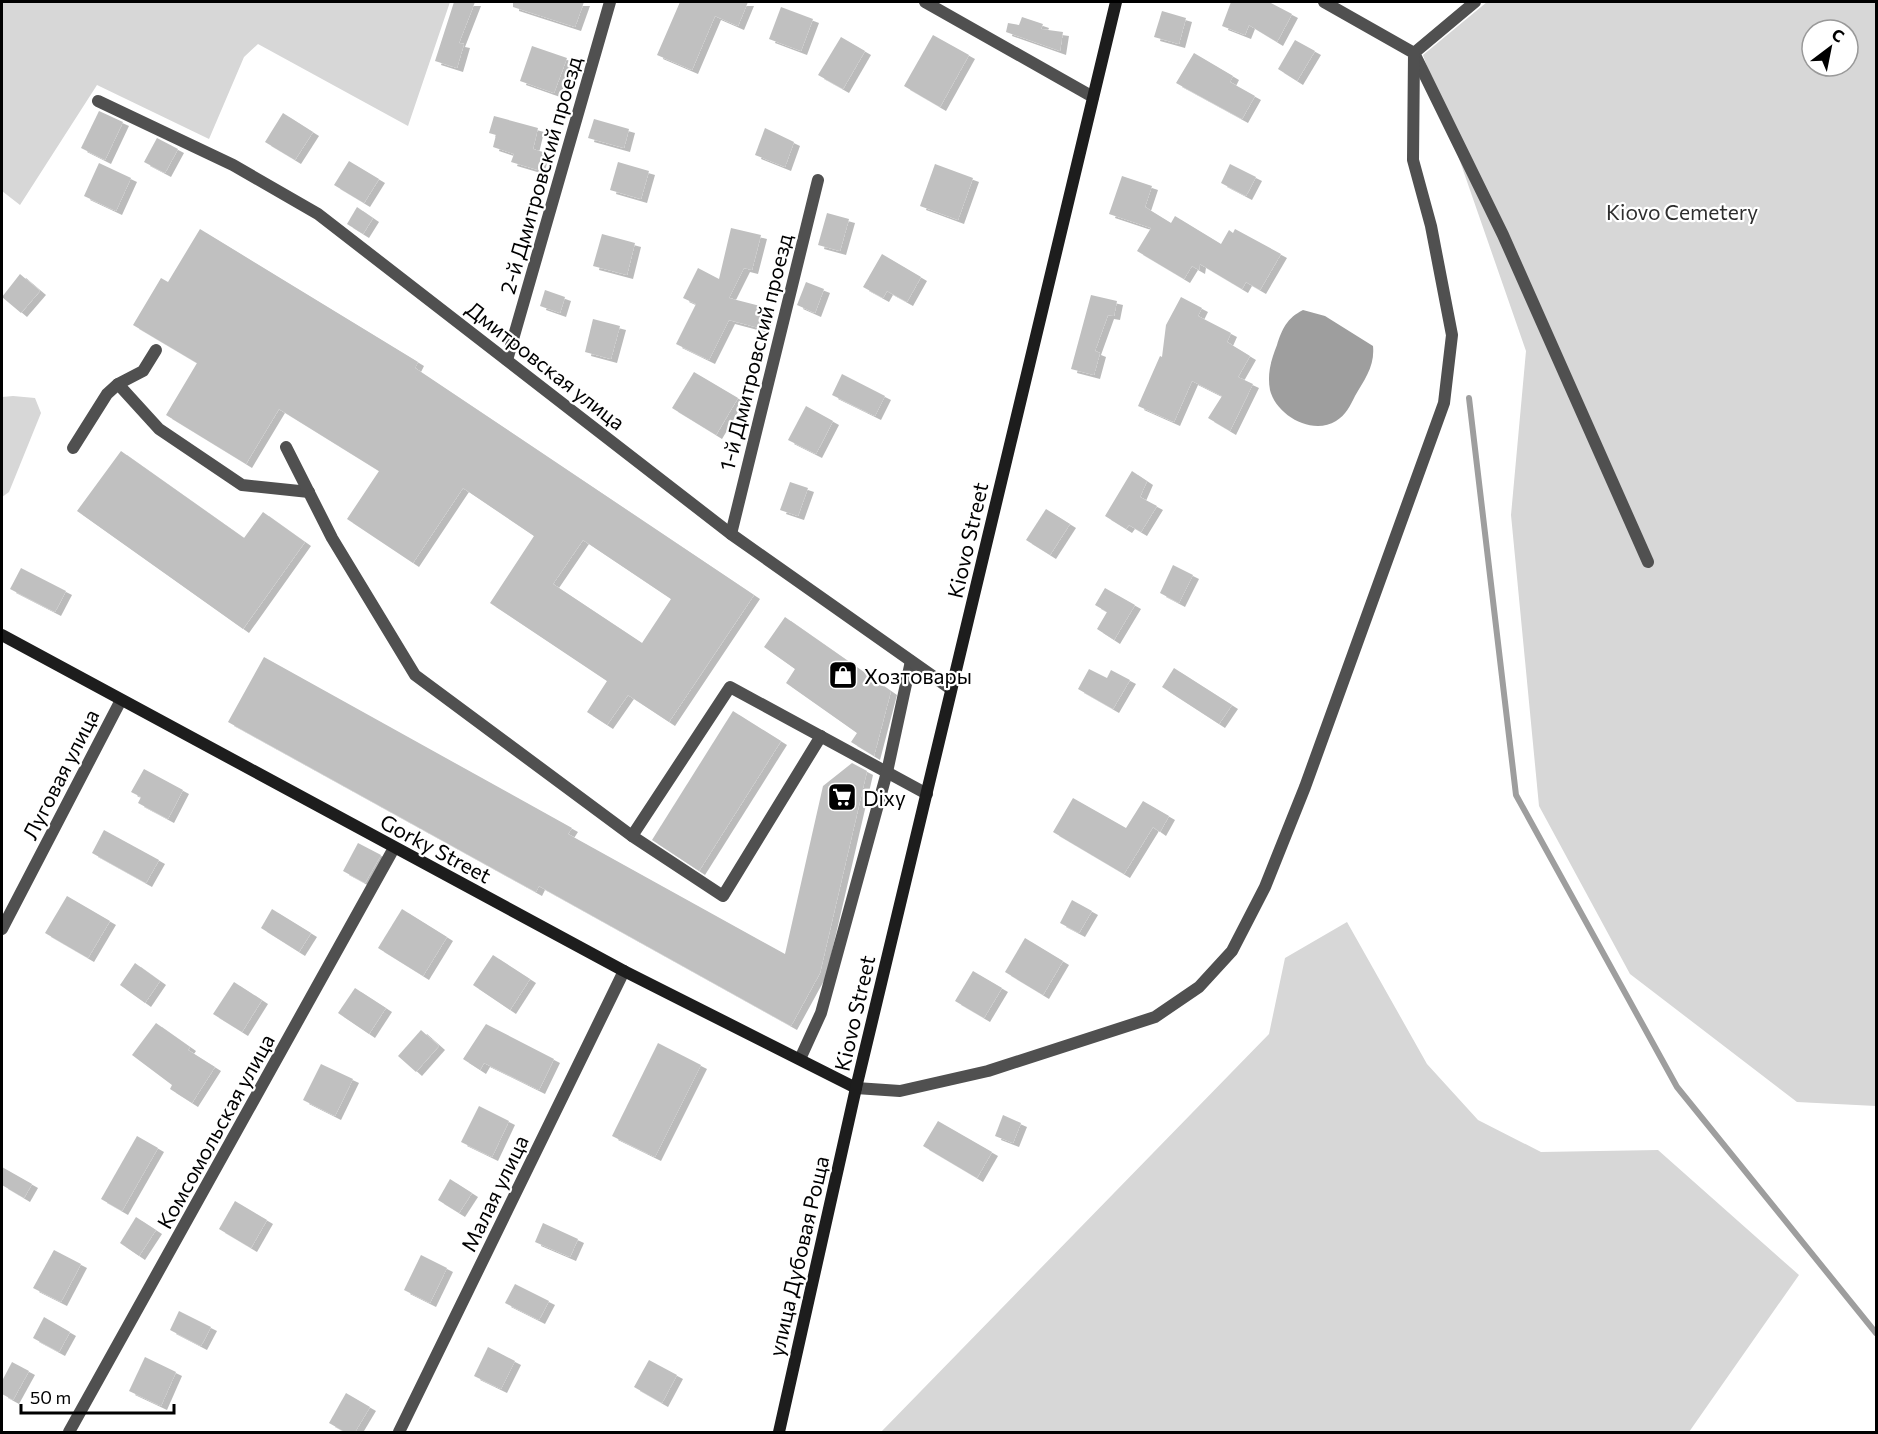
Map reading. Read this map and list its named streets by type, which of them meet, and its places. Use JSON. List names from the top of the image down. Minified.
{"streets":{"main road":["Kiovo Street","Gorky Street","улица Дубовая Роща"],"street":["2-й Дмитровский проезд","1-й Дмитровский проезд","Дмитровская улица","Луговая улица","Комсомольская улица","Малая улица"]},"crossings":[["2-й Дмитровский проезд","Дмитровская улица"],["1-й Дмитровский проезд","Дмитровская улица"],["Дмитровская улица","Kiovo Street"],["Kiovo Street","Gorky Street"],["Kiovo Street","улица Дубовая Роща"],["Луговая улица","Gorky Street"],["Gorky Street","Комсомольская улица"],["Gorky Street","Малая улица"],["Gorky Street","улица Дубовая Роща"]],"parks":["Kiovo Cemetery"],"places":{"shop":["Хозтовары"],"supermarket":["Dixy"]},"scale_bar":"50 m","north":"top right"}
